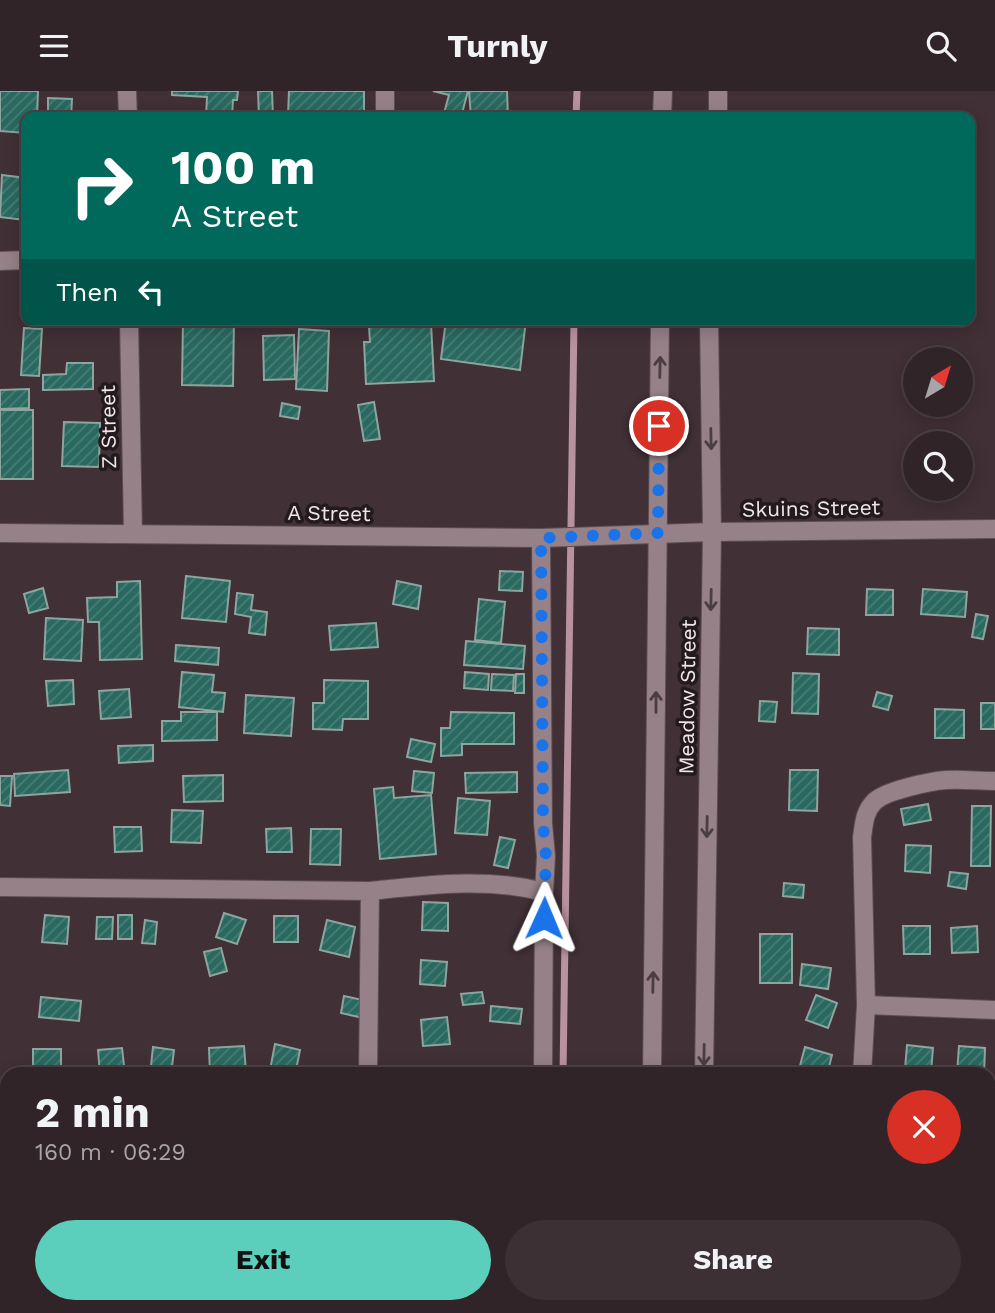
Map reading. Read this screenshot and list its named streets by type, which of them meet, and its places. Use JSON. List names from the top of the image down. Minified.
{"streets":{"street":["Z Street","Skuins Street","A Street","Meadow Street"]},"crossings":[["Z Street","A Street"],["Skuins Street","A Street"],["Skuins Street","Meadow Street"],["A Street","Meadow Street"]],"north":"top right","page":{"header":"Turnly","turn":["100 m","A Street"],"then":"Then","heading":["2 min","160 m · 06:29"],"buttons":["Exit","Share"]}}
